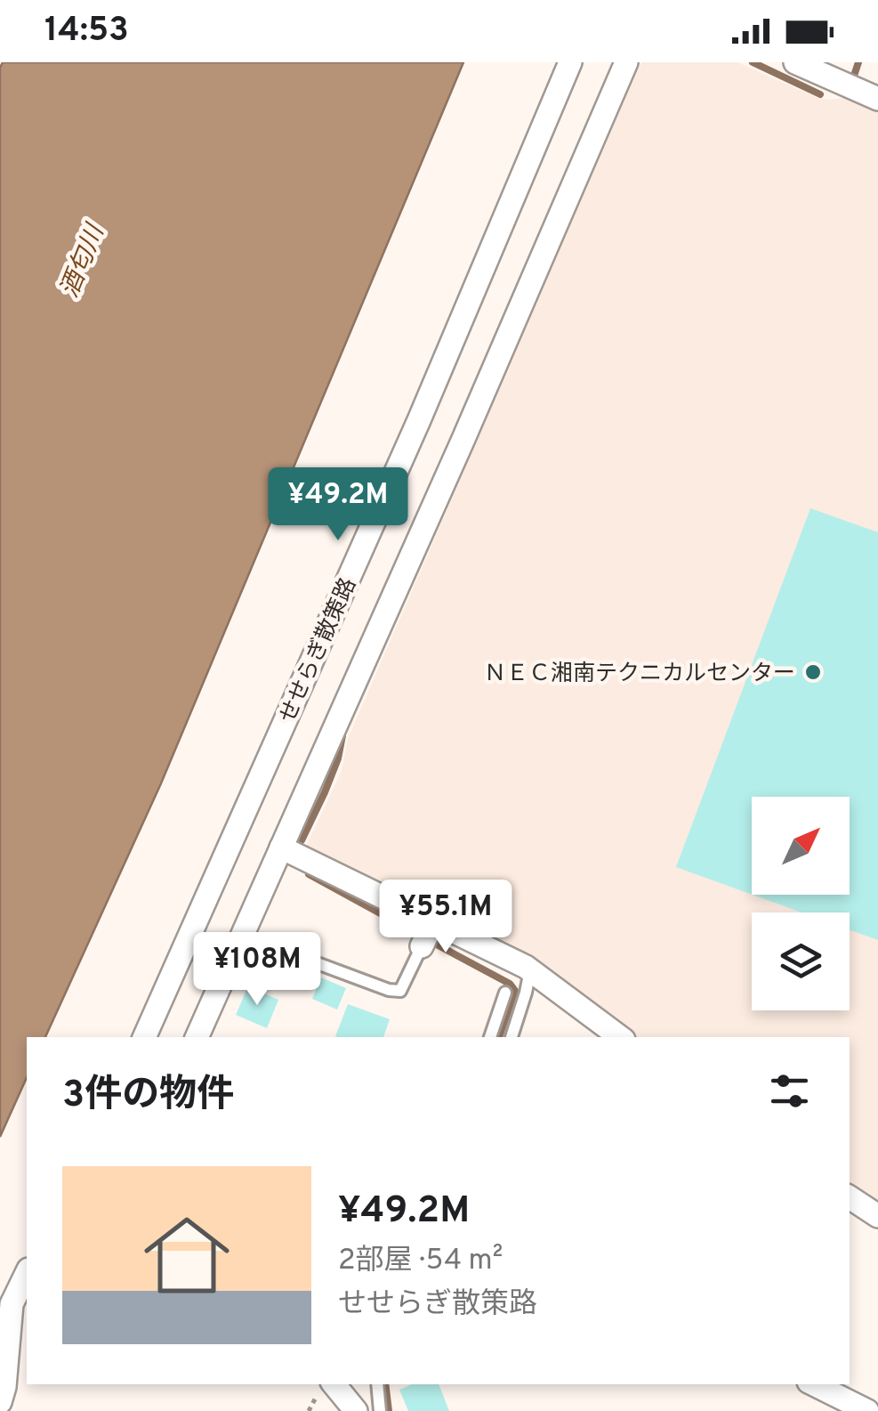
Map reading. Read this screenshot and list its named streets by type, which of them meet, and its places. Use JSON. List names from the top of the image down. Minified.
{"streets":{"street":["せせらぎ散策路"]},"water":["酒匂川"],"places":["ＮＥＣ湘南テクニカルセンター"],"north":"top right","page":{"status":"14:53","price":["¥49.2M","¥55.1M","¥108M"],"heading":"3件の物件","list":[{"name":"¥49.2M","note":"2部屋 · 54 m² · せせらぎ散策路"}]}}
